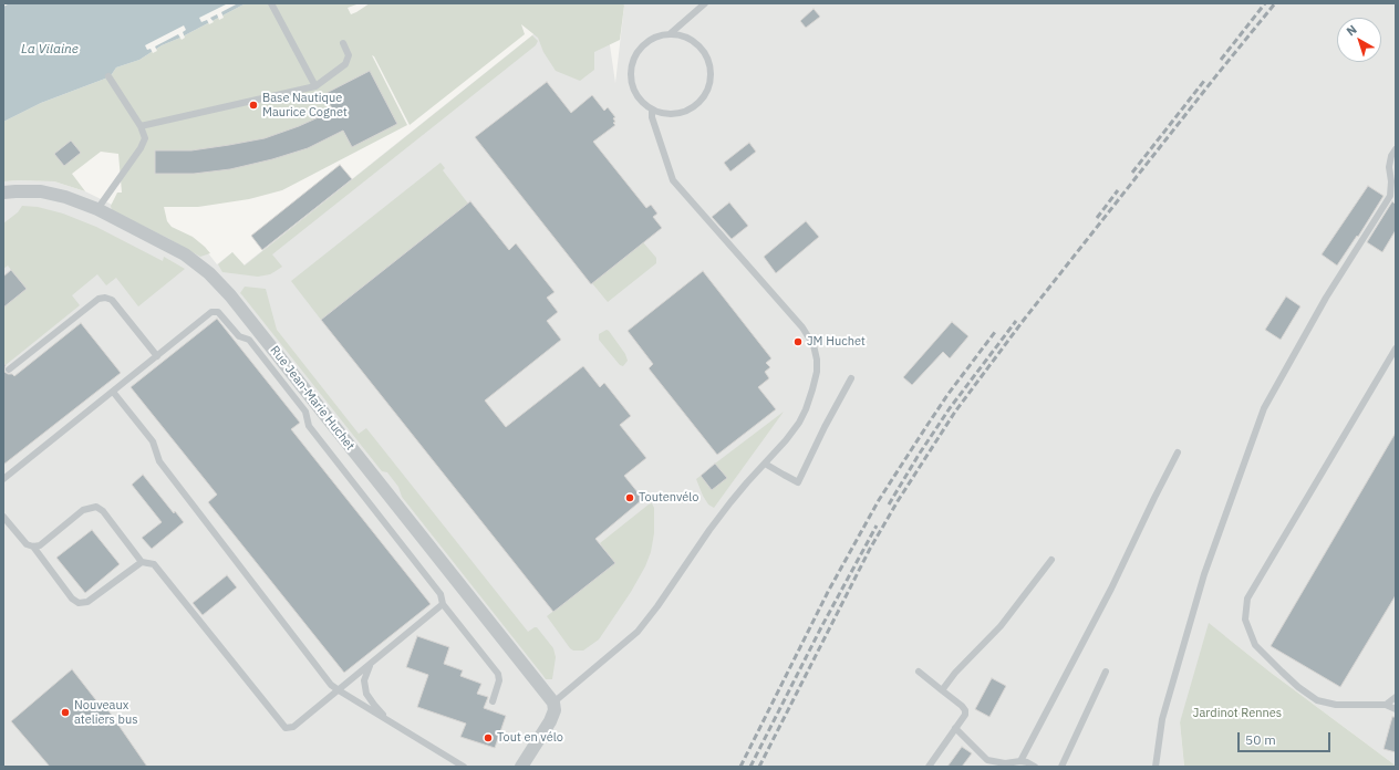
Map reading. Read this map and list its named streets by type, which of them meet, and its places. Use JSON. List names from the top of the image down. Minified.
{"streets":{"street":["Rue Jean-Marie Huchet"]},"water":["La Vilaine"],"parks":["Jardinot Rennes"],"places":["Base Nautique Maurice Cognet","JM Huchet","Toutenvélo","Nouveaux ateliers bus","Tout en vélo"],"scale_bar":"50 m","north":"top left"}
